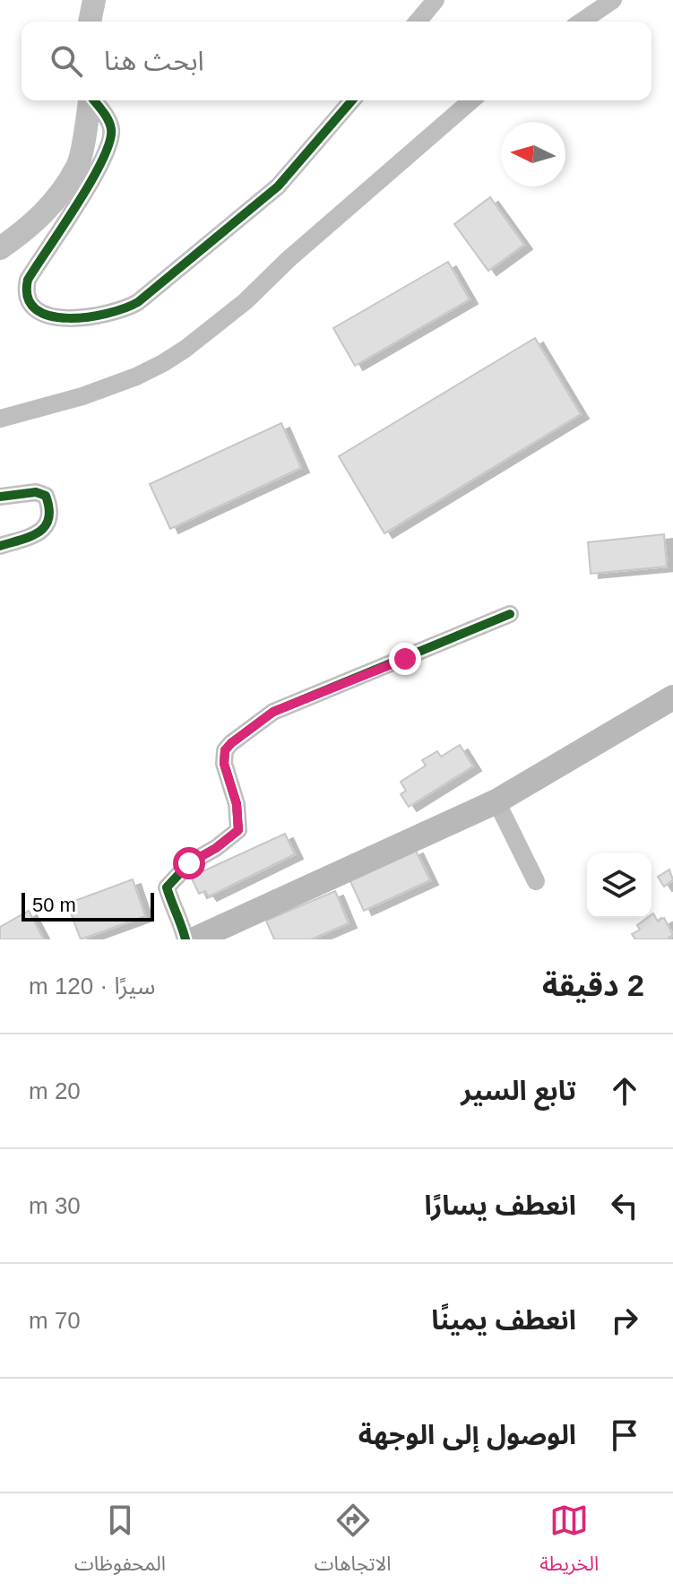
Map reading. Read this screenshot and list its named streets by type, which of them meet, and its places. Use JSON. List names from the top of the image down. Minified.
{"scale_bar":"50 m","north":"left","page":{"search":"ابحث هنا","scale":"50 m","heading":["2 دقيقة","سيرًا · 120 m"],"list":[["تابع السير","20 m"],["انعطف يسارًا","30 m"],["انعطف يمينًا","70 m"],"الوصول إلى الوجهة"],"nav":["الخريطة","الاتجاهات","المحفوظات"]}}
